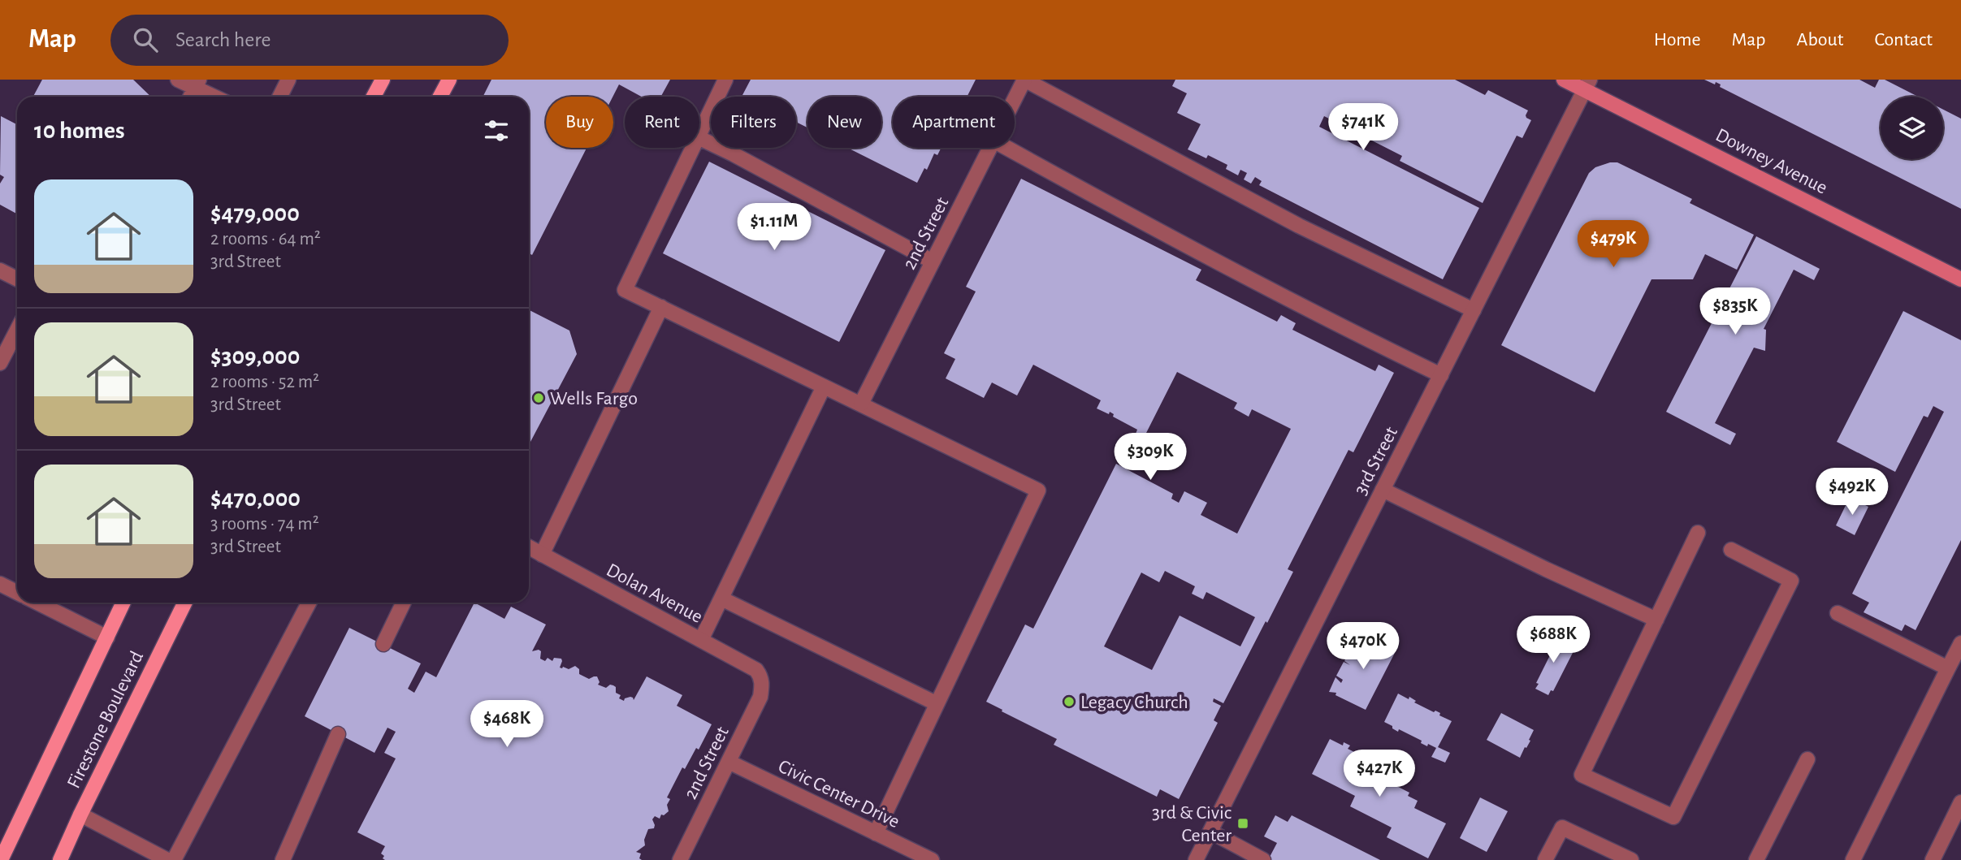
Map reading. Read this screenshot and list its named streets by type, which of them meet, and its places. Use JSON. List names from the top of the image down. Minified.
{"streets":{"main road":["Downey Avenue","Firestone Boulevard"],"street":["2nd Street","3rd Street","Dolan Avenue","Civic Center Drive"]},"crossings":[["Downey Avenue","3rd Street"],["2nd Street","Dolan Avenue"],["2nd Street","Civic Center Drive"]],"places":{"other":["Wells Fargo","Legacy Church"],"transit":["3rd & Civic Center"]},"page":{"header":"Map","search":"Search here","nav":["Home","Map","About","Contact"],"chip":["Buy","Rent","Filters","New","Apartment"],"heading":"10 homes","price":["$741K","$1.11M","$479K","$835K","$309K","$492K","$688K","$470K","$468K","$427K"],"list":[{"name":"$479,000","note":"2 rooms · 64 m² · 3rd Street"},{"name":"$309,000","note":"2 rooms · 52 m² · 3rd Street"},{"name":"$470,000","note":"3 rooms · 74 m² · 3rd Street"}]}}
